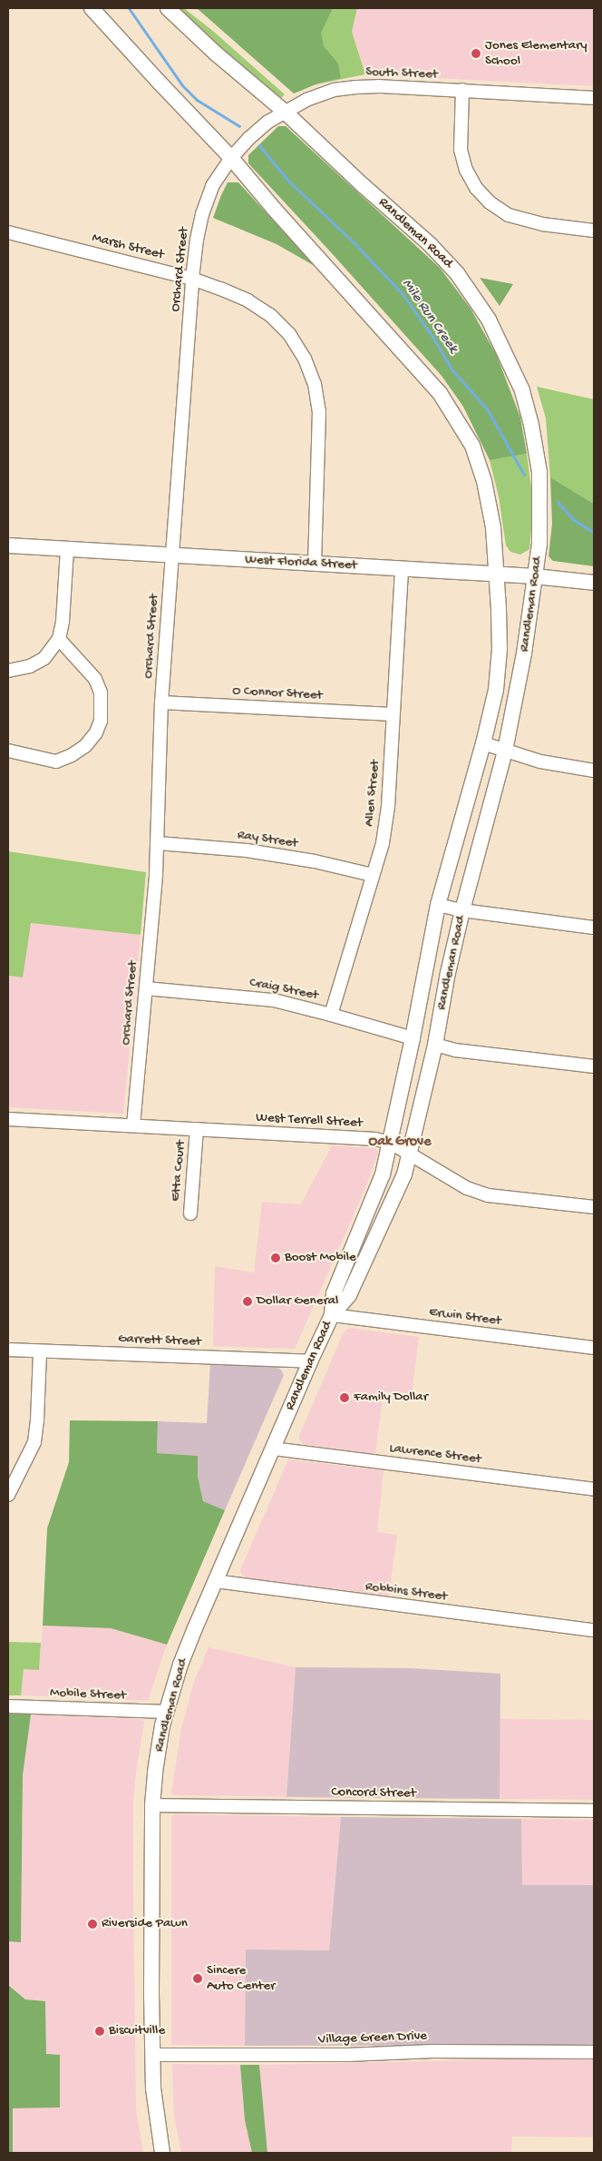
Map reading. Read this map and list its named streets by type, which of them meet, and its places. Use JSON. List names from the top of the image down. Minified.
{"streets":{"main road":["Randleman Road","West Florida Street"],"street":["South Street","Marsh Street","Orchard Street","O Connor Street","Allen Street","Ray Street","Craig Street","West Terrell Street","Etta Court","Erwin Street","Garrett Street","Lawrence Street","Robbins Street","Mobile Street","Concord Street","Village Green Drive"]},"crossings":[["South Street","Randleman Road"],["South Street","Orchard Street"],["Randleman Road","Orchard Street"],["Randleman Road","West Florida Street"],["Randleman Road","Craig Street"],["Randleman Road","West Terrell Street"],["Randleman Road","Erwin Street"],["Randleman Road","Garrett Street"],["Randleman Road","Lawrence Street"],["Randleman Road","Robbins Street"],["Randleman Road","Mobile Street"],["Randleman Road","Concord Street"],["Randleman Road","Village Green Drive"],["Marsh Street","Orchard Street"],["Marsh Street","West Florida Street"],["Orchard Street","West Florida Street"],["Orchard Street","O Connor Street"],["Orchard Street","Ray Street"],["Orchard Street","Craig Street"],["Orchard Street","West Terrell Street"],["West Florida Street","Allen Street"],["O Connor Street","Allen Street"],["Allen Street","Ray Street"],["Allen Street","Craig Street"],["West Terrell Street","Etta Court"]],"districts":["Oak Grove"],"water":["Mile Run Creek"],"places":["Jones Elementary School","Boost Mobile","Dollar General","Family Dollar","Riverside Pawn","Sincere Auto Center","Biscuitville"]}
